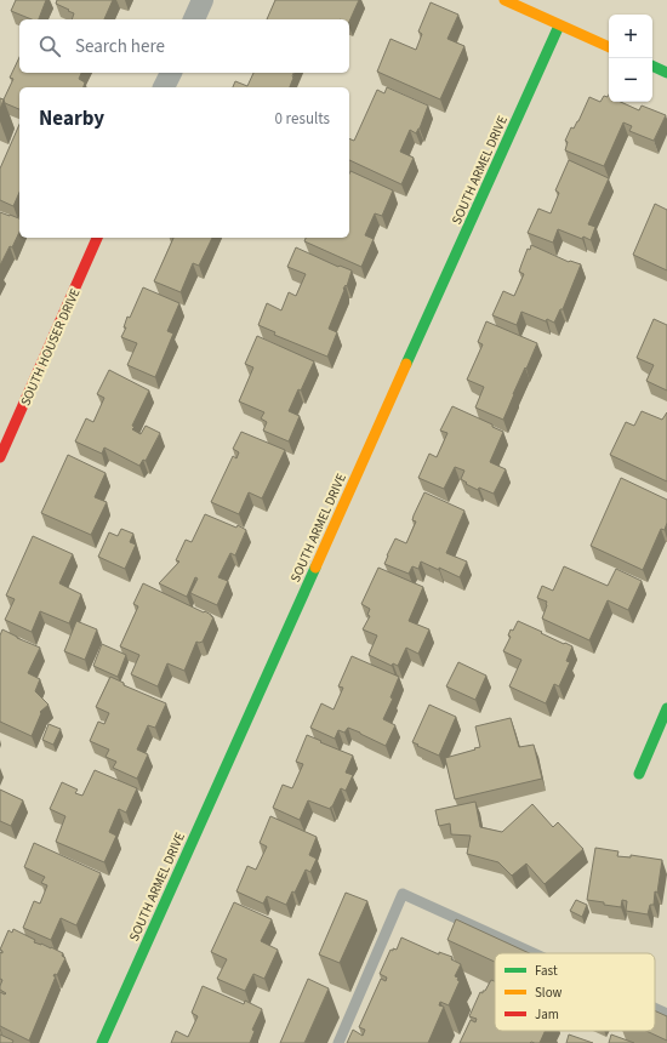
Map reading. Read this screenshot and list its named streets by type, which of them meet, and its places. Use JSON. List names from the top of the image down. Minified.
{"streets":{"street":["SOUTH ARMEL DRIVE","SOUTH HOUSER DRIVE"]},"legend":["Fast","Slow","Jam"],"page":{"map_buttons":["+","−"],"search":"Search here","heading":["Nearby","0 results"]}}
